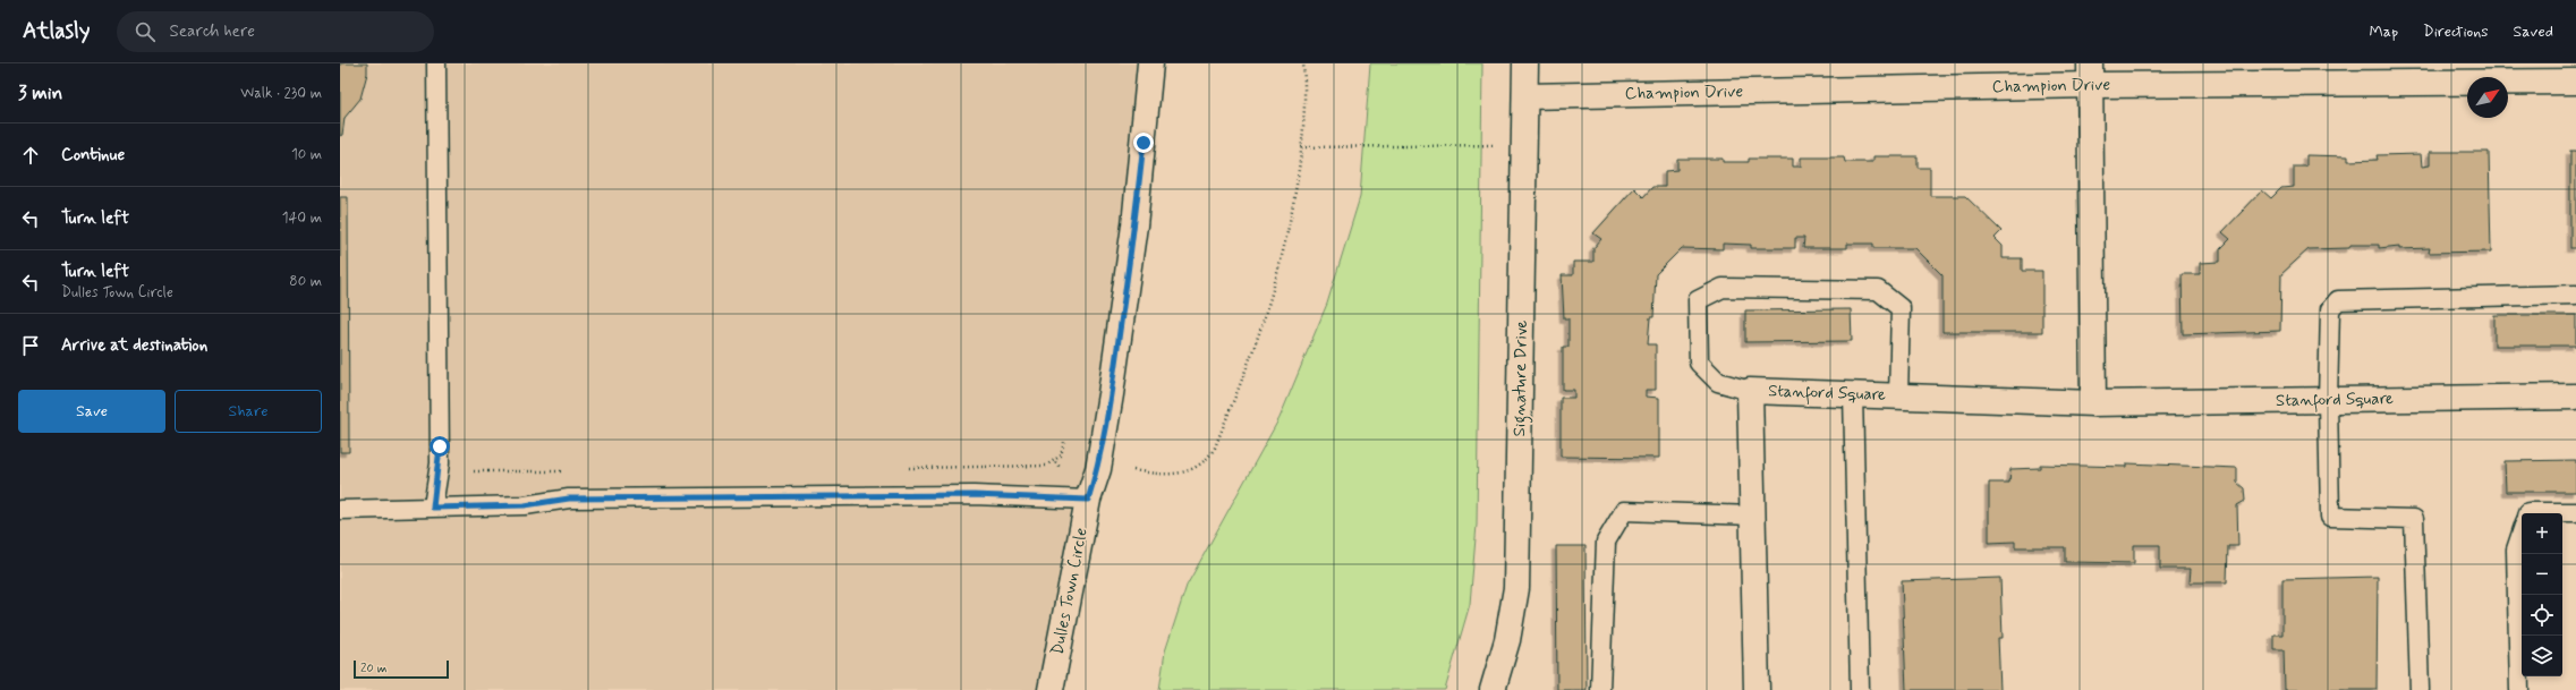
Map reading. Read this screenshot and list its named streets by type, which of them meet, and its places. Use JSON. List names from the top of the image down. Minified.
{"streets":{"street":["Champion Drive","Signature Drive","Stanford Square","Dulles Town Circle"]},"crossings":[["Champion Drive","Signature Drive"]],"scale_bar":"20 m","north":"top right","page":{"header":"Atlasly","search":"Search here","nav":["Map","Directions","Saved"],"heading":["3 min","Walk · 230 m"],"list":[["Continue","10 m"],["Turn left","140 m"],["Turn left","Dulles Town Circle","80 m"],"Arrive at destination"],"buttons":["Save","Share"],"map_buttons":["+","−"],"scale":"20 m"}}
